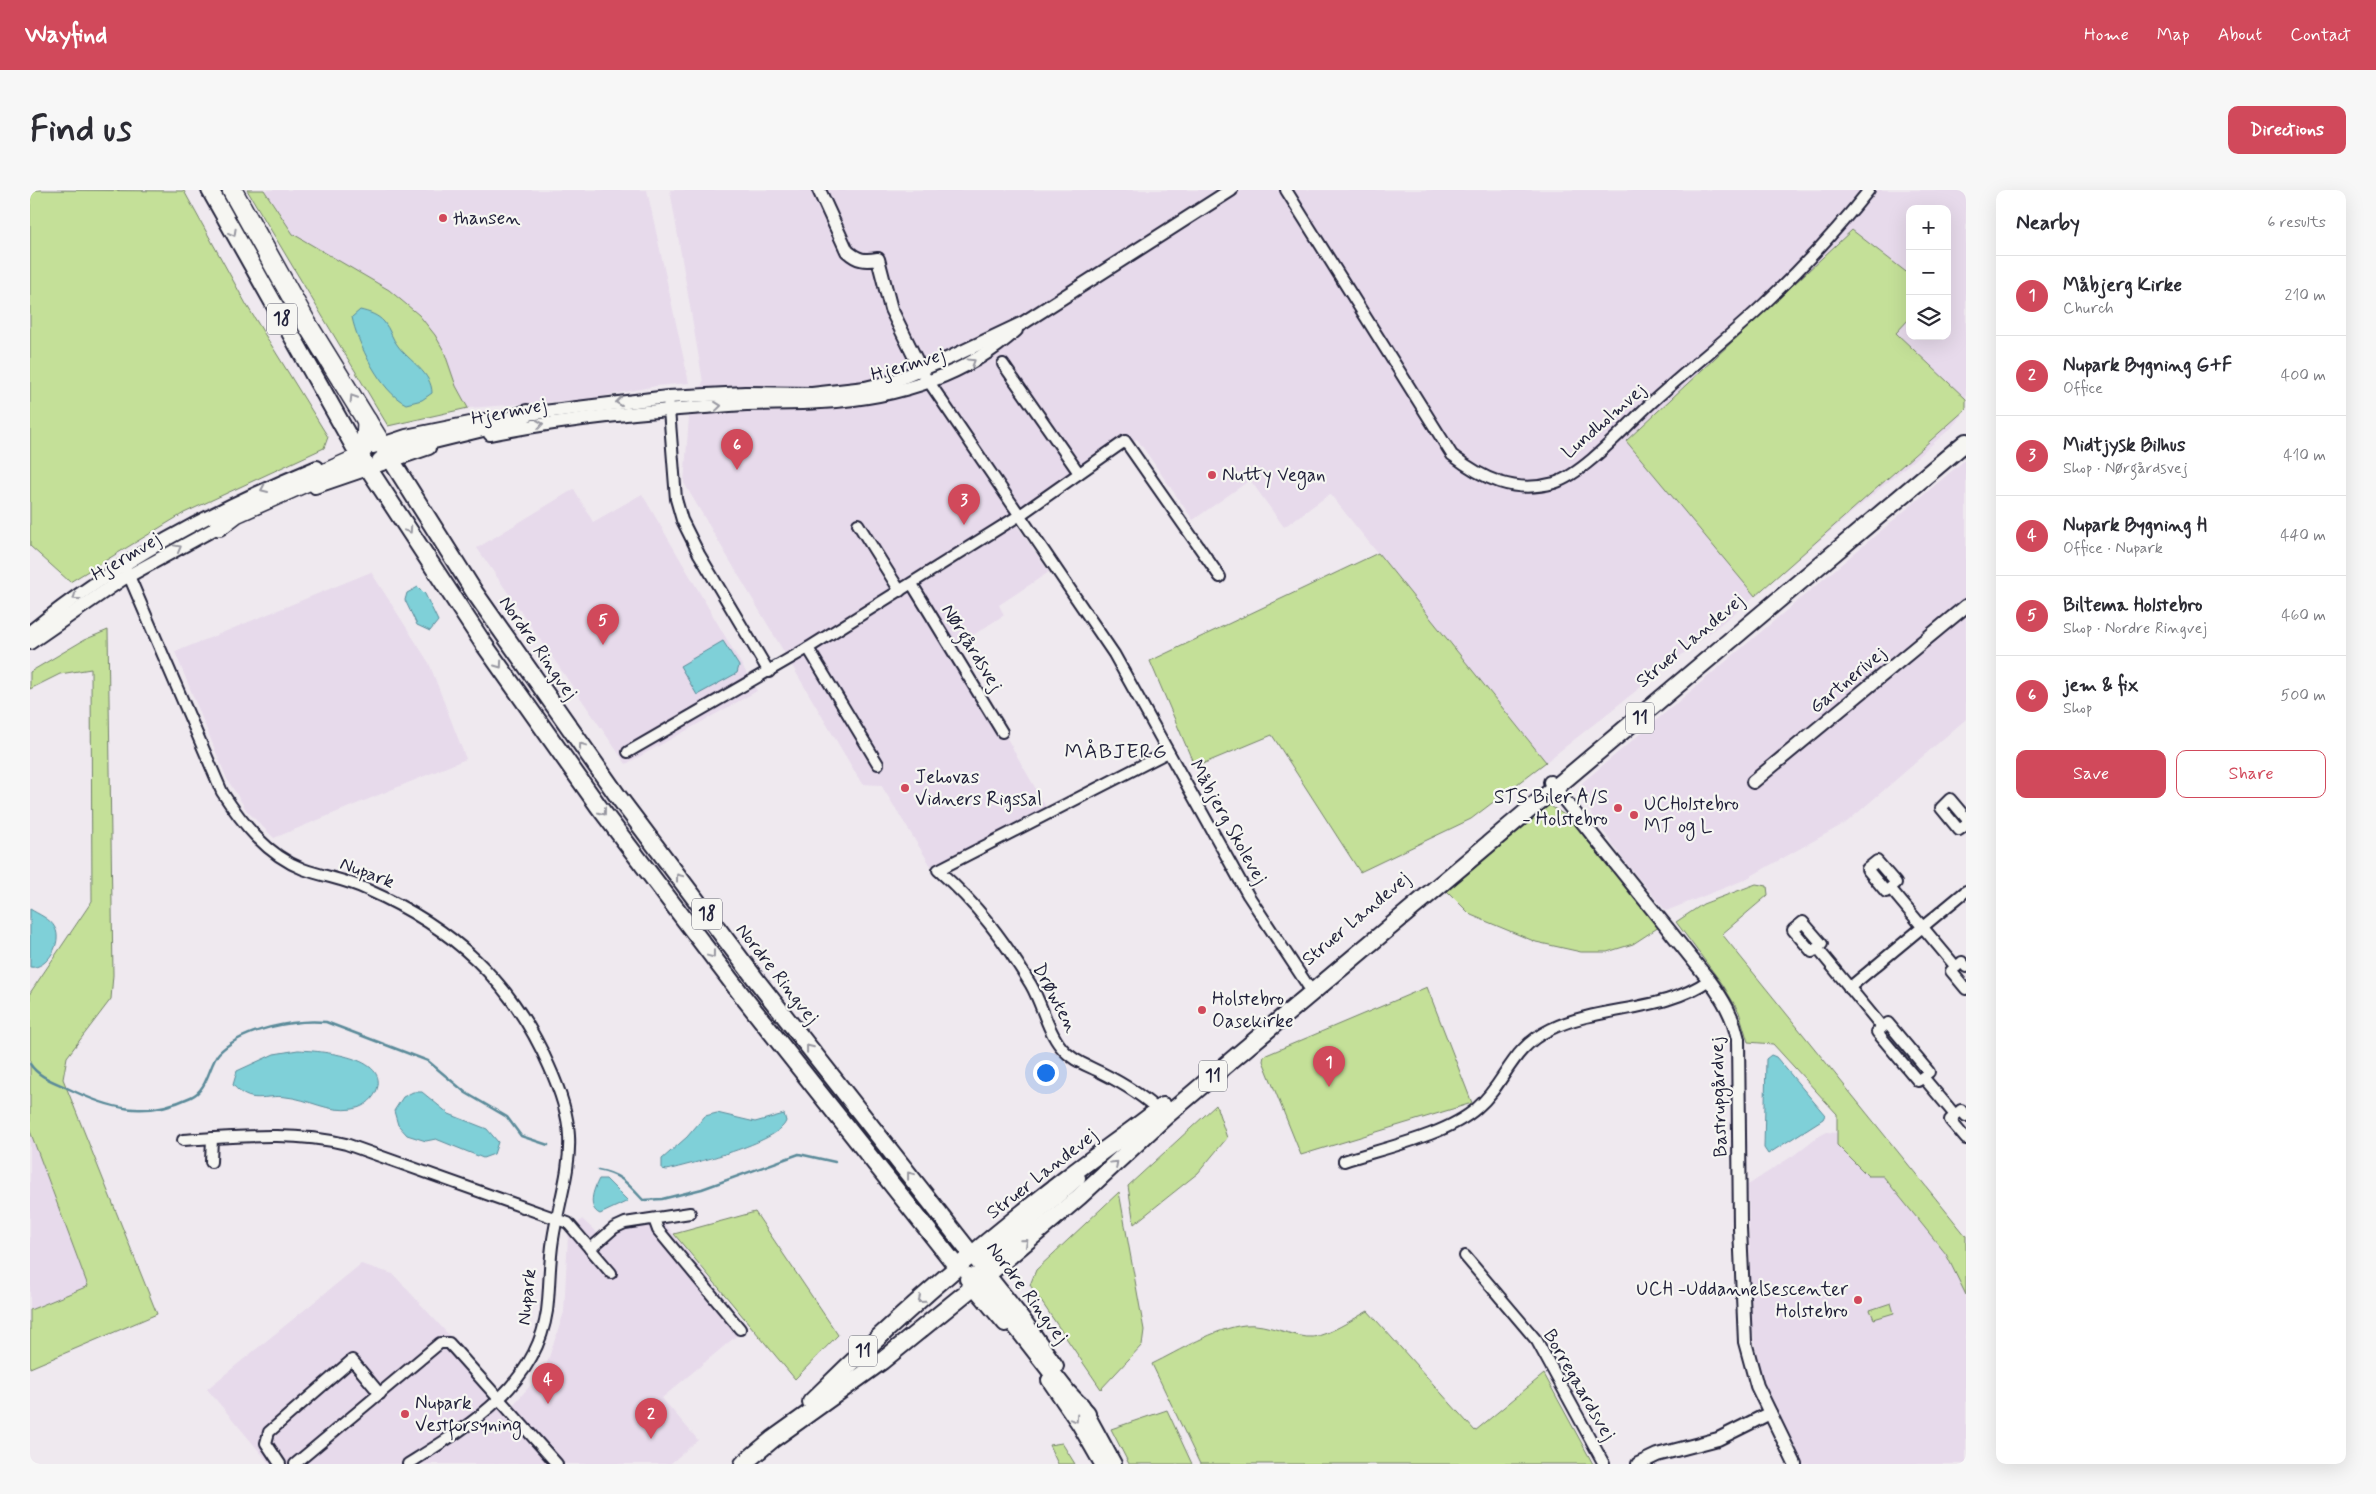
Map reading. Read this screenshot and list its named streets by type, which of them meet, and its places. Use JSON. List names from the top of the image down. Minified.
{"streets":{"highway":["18"],"main road":["Struer Landevej","Nordre Ringvej","11"],"street":["Hjermvej","Lundholmvej","Nørgårdsvej","Gartnerivej","Måbjerg Skolevej","Nupark","Drøwten","Bastrupgårdvej","Borregaardsvej"]},"crossings":[["18","Hjermvej"],["18","Nordre Ringvej"],["Hjermvej","Nordre Ringvej"],["Hjermvej","Måbjerg Skolevej"],["Hjermvej","Nupark"],["Struer Landevej","Nordre Ringvej"],["Struer Landevej","Måbjerg Skolevej"],["Struer Landevej","Drøwten"],["Struer Landevej","Bastrupgårdvej"],["Måbjerg Skolevej","Drøwten"]],"districts":["MÅBJERG"],"places":["thansen","Nutty Vegan","Jehovas Vidners Rigssal","STS Biler A/S - Holstebro","UCHolstebro MT og L","Holstebro Oasekirke","UCH -Uddannelsescenter Holstebro","Nupark Vestforsyning"],"page":{"header":"Wayfind","nav":["Home","Map","About","Contact"],"buttons":["Directions",["Save","Share"]],"title":"Find us","heading":["Nearby","6 results"],"map_buttons":["+","−"],"list":[{"mark":"1","name":"Måbjerg Kirke","note":"Church","value":"210 m"},{"mark":"2","name":"Nupark Bygning G+F","note":"Office","value":"400 m"},{"mark":"3","name":"Midtjysk Bilhus","note":"Shop · Nørgårdsvej","value":"410 m"},{"mark":"4","name":"Nupark Bygning H","note":"Office · Nupark","value":"440 m"},{"mark":"5","name":"Biltema Holstebro","note":"Shop · Nordre Ringvej","value":"460 m"},{"mark":"6","name":"jem & fix","note":"Shop","value":"500 m"}],"pins":["6","3","5","1","4","2"]}}
